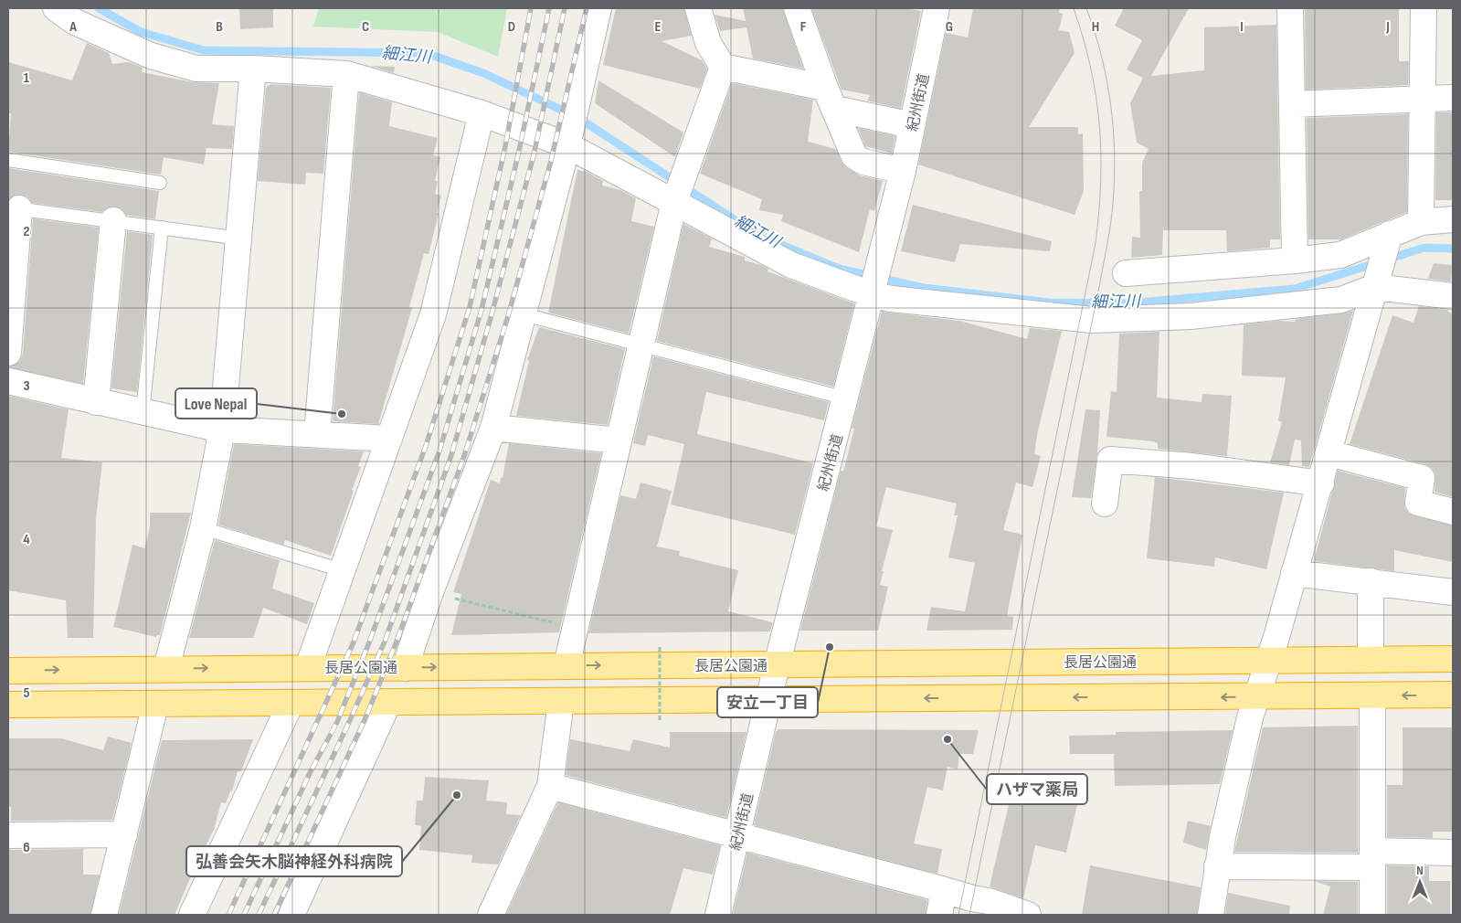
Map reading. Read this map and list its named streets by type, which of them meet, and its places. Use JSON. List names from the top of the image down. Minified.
{"streets":{"highway":["長居公園通"],"street":["紀州街道"]},"crossings":[["紀州街道","長居公園通"]],"water":["細江川"],"places":["Love Nepal","安立一丁目","ハザマ薬局","弘善会矢木脳神経外科病院"],"north":"top","grid":{"columns":["A","B","C","D","E","F","G","H","I","J"],"rows":["1","2","3","4","5","6"]}}
